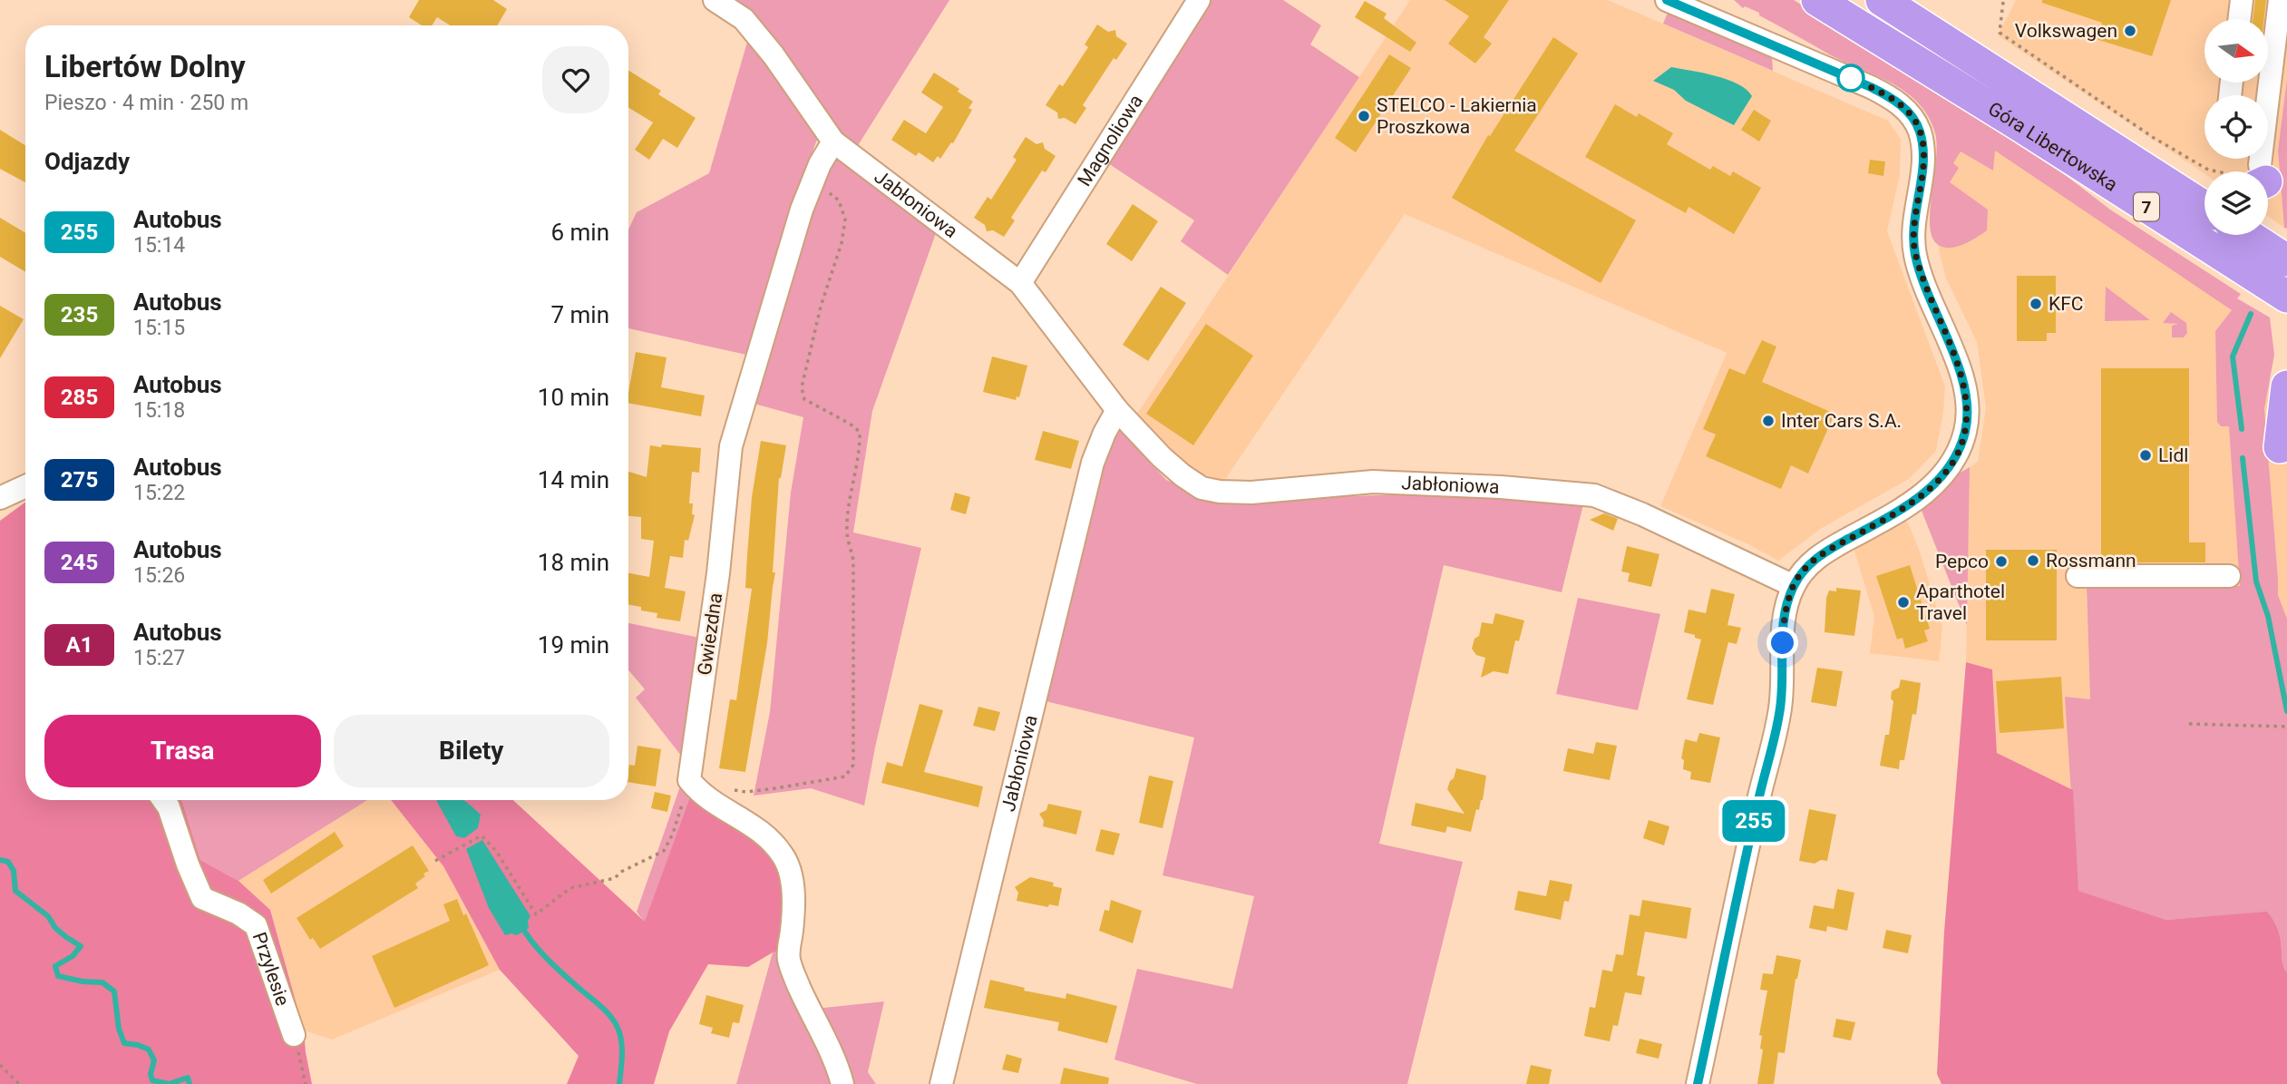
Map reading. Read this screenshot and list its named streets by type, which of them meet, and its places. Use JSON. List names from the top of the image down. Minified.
{"streets":{"highway":["Góra Libertowska","7"],"street":["Magnoliowa","Jabłoniowa","Gwiezdna","Przylesie"]},"crossings":[["Magnoliowa","Jabłoniowa"],["Jabłoniowa","Gwiezdna"]],"places":["Volkswagen","STELCO - Lakiernia Proszkowa","KFC","Inter Cars S.A.","Lidl","Rossmann","Pepco","Aparthotel Travel"],"lines":["bus line 255"],"north":"right","page":{"on_map":"255","heading":[["Libertów Dolny","Pieszo · 4 min · 250 m"],"Odjazdy"],"list":[{"mark":"255","name":"Autobus","note":"15:14","value":"6 min"},{"mark":"235","name":"Autobus","note":"15:15","value":"7 min"},{"mark":"285","name":"Autobus","note":"15:18","value":"10 min"},{"mark":"275","name":"Autobus","note":"15:22","value":"14 min"},{"mark":"245","name":"Autobus","note":"15:26","value":"18 min"},{"mark":"A1","name":"Autobus","note":"15:27","value":"19 min"}],"buttons":["Trasa","Bilety"]}}
